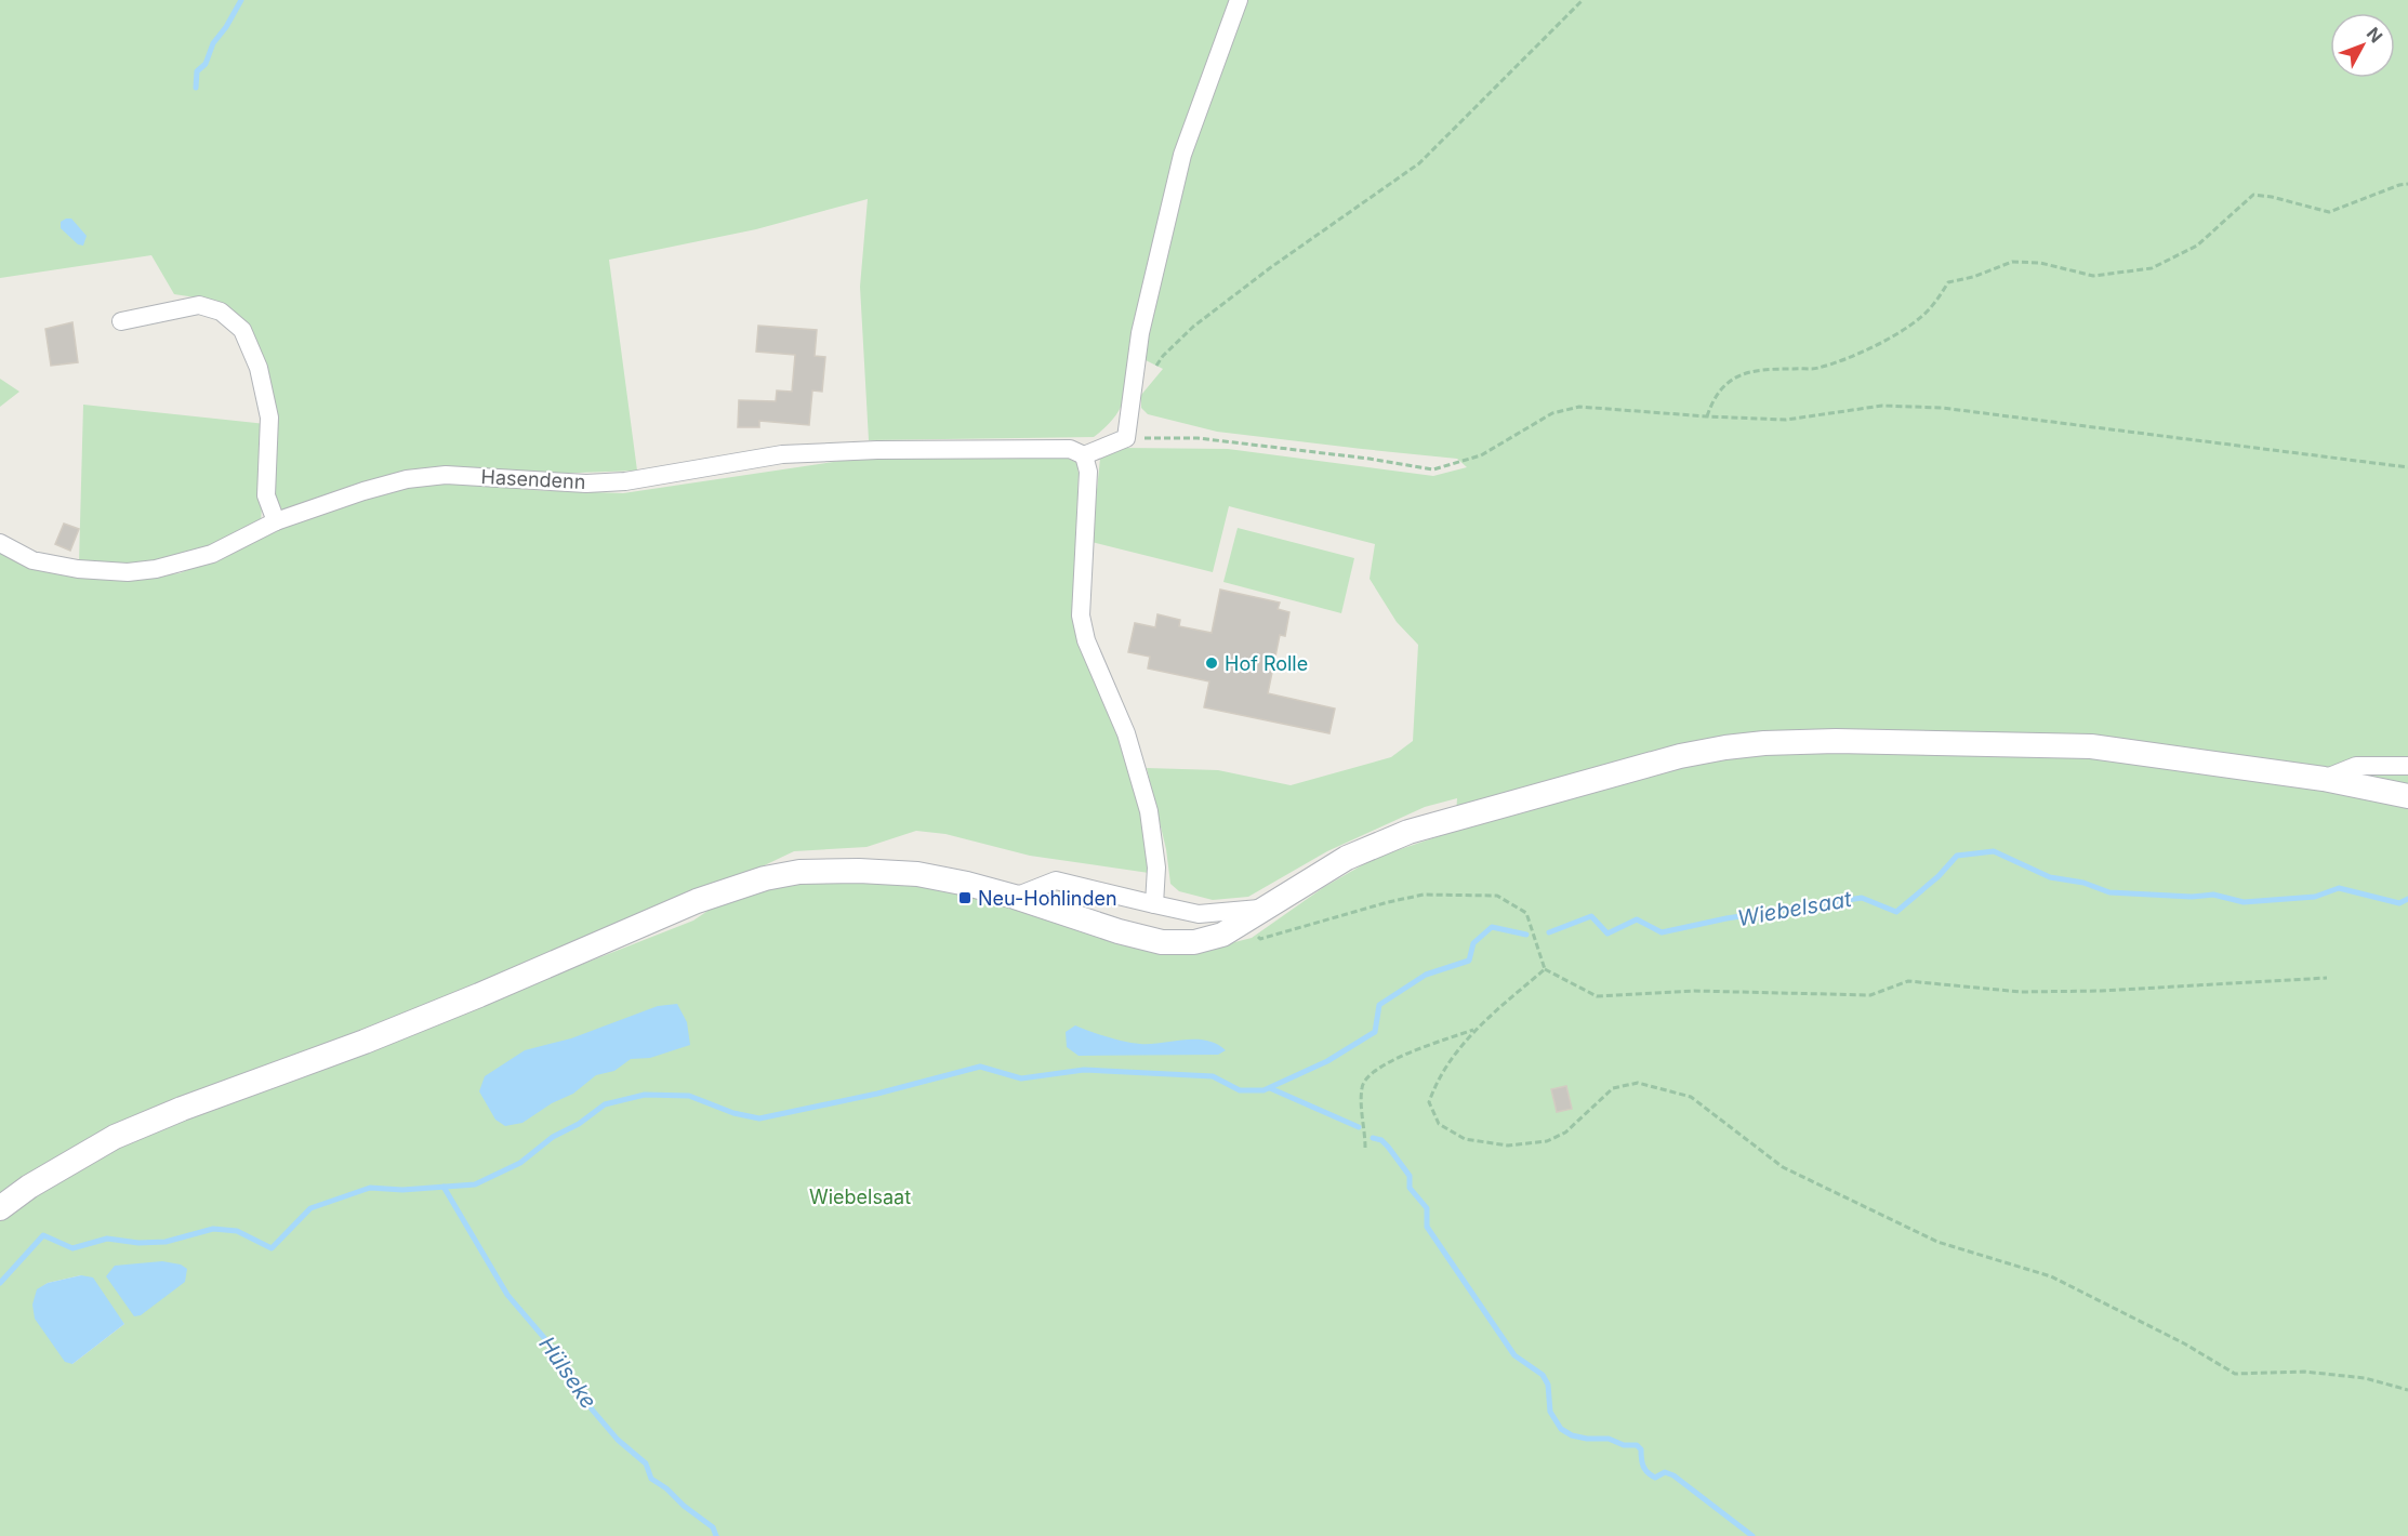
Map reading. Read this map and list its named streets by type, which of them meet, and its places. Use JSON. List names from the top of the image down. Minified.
{"streets":{"street":["Hasendenn"]},"water":["Wiebelsaat","Hülseke"],"parks":["Wiebelsaat"],"places":{"other":["Hof Rolle"],"transit":["Neu-Hohlinden"]},"north":"top right"}
